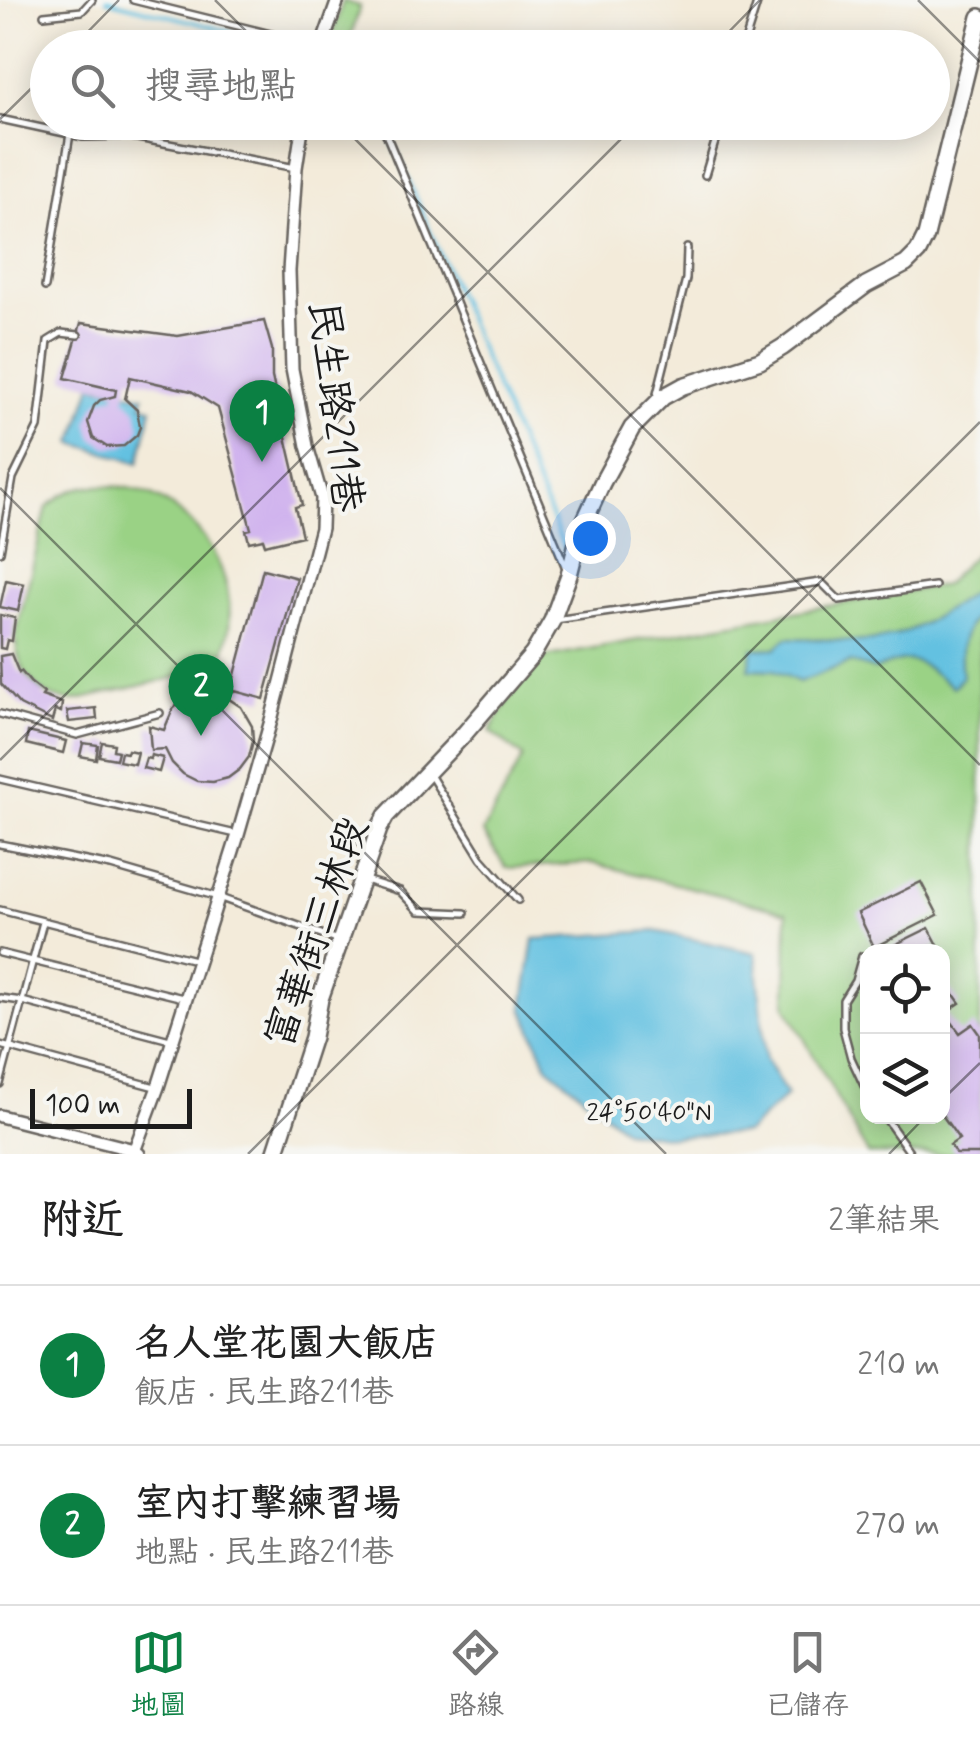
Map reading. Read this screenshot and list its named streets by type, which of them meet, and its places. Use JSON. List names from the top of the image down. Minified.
{"streets":{"street":["民生路211巷","富華街三林段"]},"scale_bar":"100 m","page":{"search":"搜尋地點","pins":["1","2"],"scale":"100 m","heading":["附近","2筆結果"],"list":[{"mark":"1","name":"名人堂花園大飯店","note":"飯店 · 民生路211巷","value":"210 m"},{"mark":"2","name":"室內打擊練習場","note":"地點 · 民生路211巷","value":"270 m"}],"nav":["地圖","路線","已儲存"]},"coordinates":["24°50'40\"N"]}
